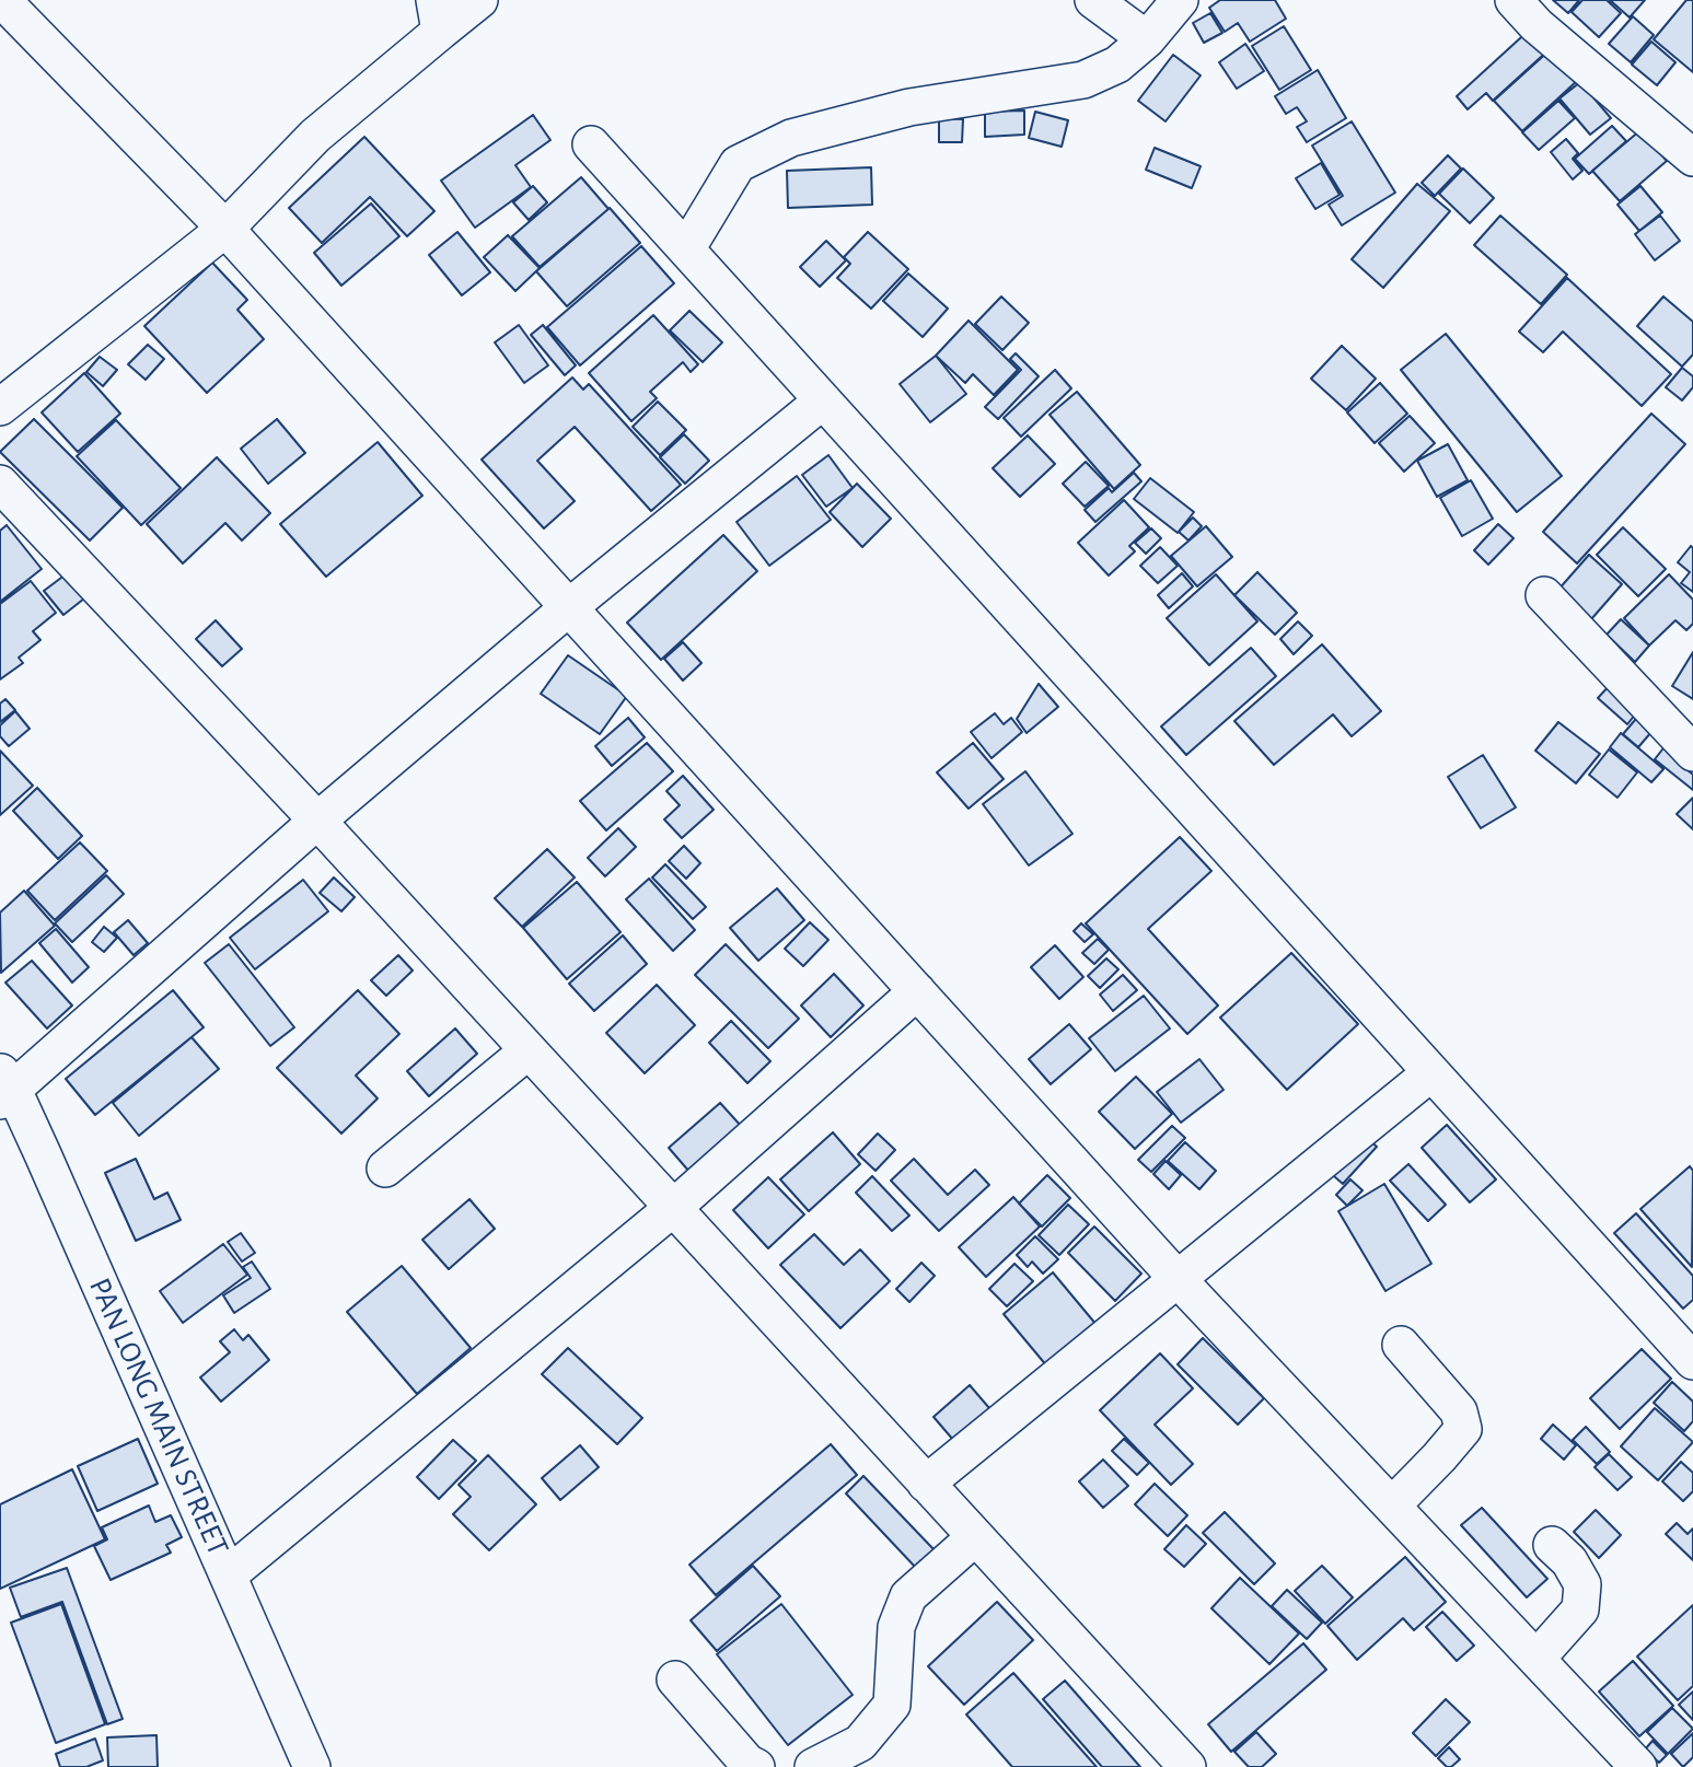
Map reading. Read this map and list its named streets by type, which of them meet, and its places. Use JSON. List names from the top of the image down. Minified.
{"streets":{"street":["PAN LONG MAIN STREET"]}}
